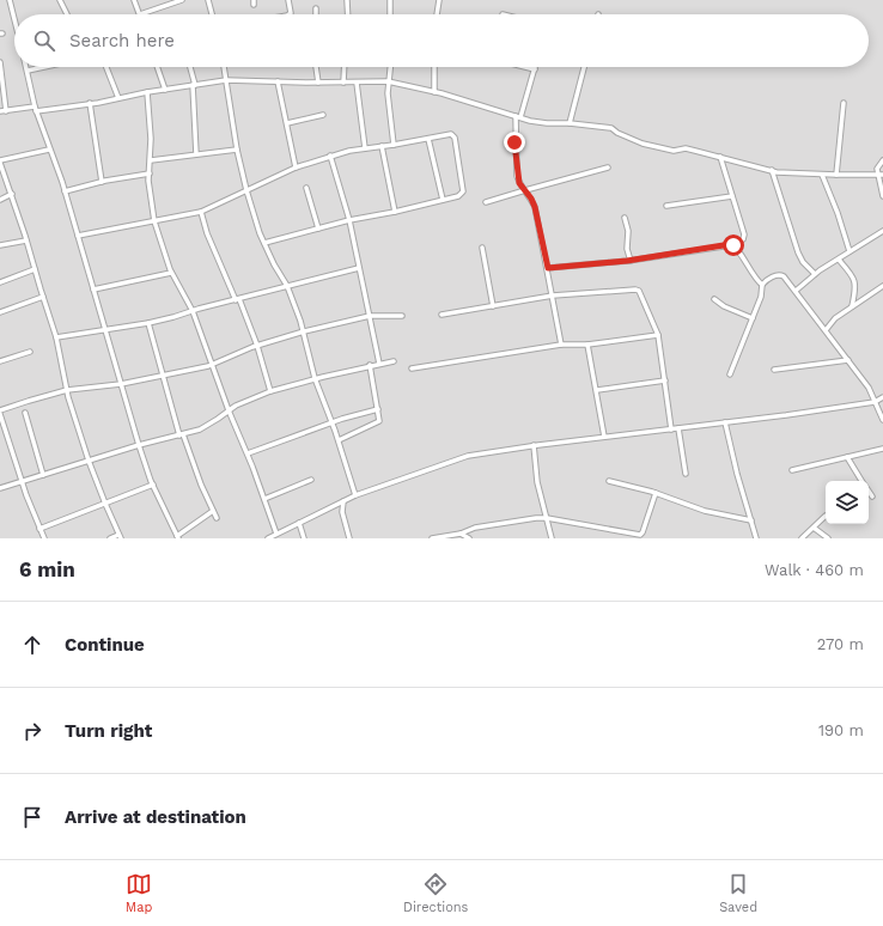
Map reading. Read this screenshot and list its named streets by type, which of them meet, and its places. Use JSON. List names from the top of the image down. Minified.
{"page":{"search":"Search here","heading":["6 min","Walk · 460 m"],"list":[["Continue","270 m"],["Turn right","190 m"],"Arrive at destination"],"nav":["Map","Directions","Saved"]}}
